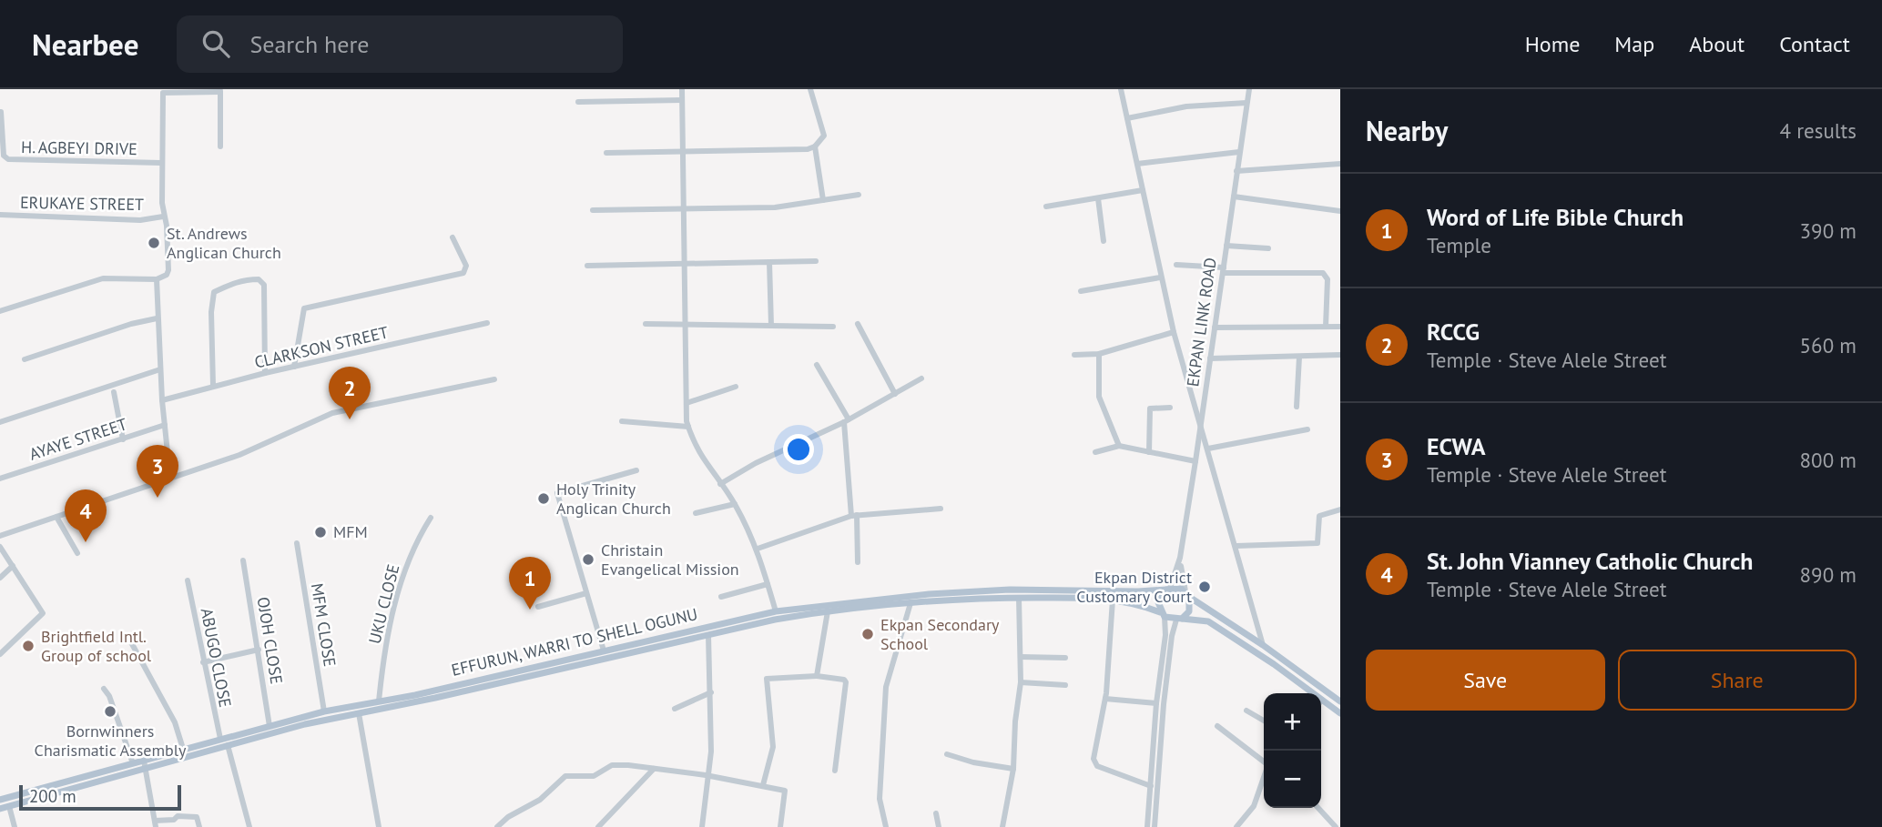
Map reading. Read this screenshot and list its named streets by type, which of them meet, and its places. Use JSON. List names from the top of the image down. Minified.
{"streets":{"main road":["EFFURUN, WARRI TO SHELL OGUNU"],"street":["H. AGBEYI DRIVE","ERUKAYE STREET","EKPAN LINK ROAD","CLARKSON STREET","AYAYE STREET","UKU CLOSE","MFM CLOSE","OJOH CLOSE","ABUGO CLOSE"]},"crossings":[["UKU CLOSE","EFFURUN, WARRI TO SHELL OGUNU"],["MFM CLOSE","EFFURUN, WARRI TO SHELL OGUNU"],["OJOH CLOSE","EFFURUN, WARRI TO SHELL OGUNU"],["EFFURUN, WARRI TO SHELL OGUNU","ABUGO CLOSE"]],"places":["St. Andrews Anglican Church","Holy Trinity Anglican Church","MFM","Christain Evangelical Mission","Ekpan District Customary Court","Ekpan Secondary School","Brightfield Intl. Group of school","Bornwinners Charismatic Assembly"],"scale_bar":"200 m","page":{"header":"Nearbee","search":"Search here","nav":["Home","Map","About","Contact"],"heading":["Nearby","4 results"],"list":[{"mark":"1","name":"Word of Life Bible Church","note":"Temple","value":"390 m"},{"mark":"2","name":"RCCG","note":"Temple · Steve Alele Street","value":"560 m"},{"mark":"3","name":"ECWA","note":"Temple · Steve Alele Street","value":"800 m"},{"mark":"4","name":"St. John Vianney Catholic Church","note":"Temple · Steve Alele Street","value":"890 m"}],"pins":["2","3","4","1"],"buttons":["Save","Share"],"map_buttons":["+","−"],"scale":"200 m"}}
